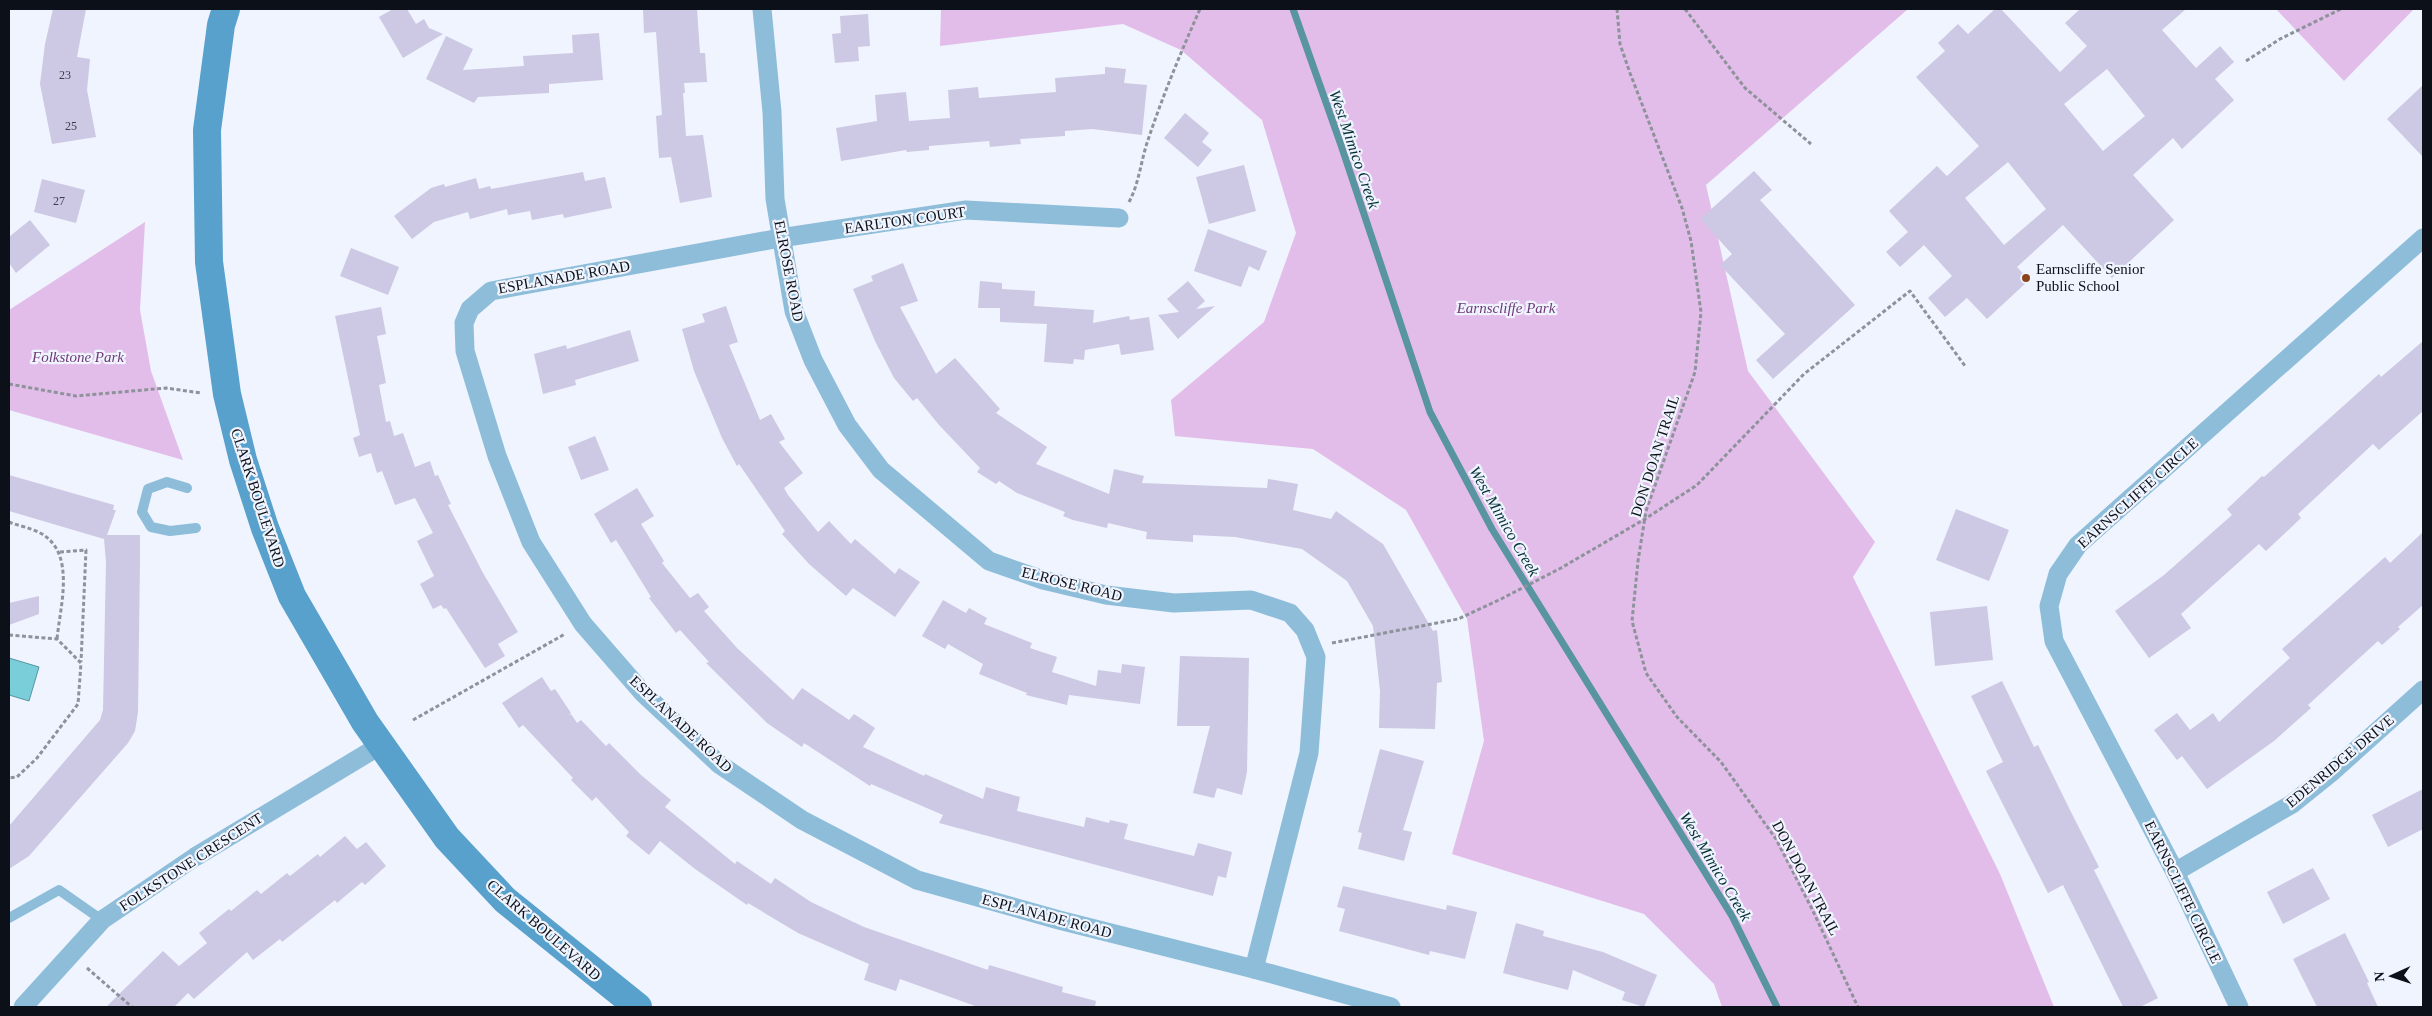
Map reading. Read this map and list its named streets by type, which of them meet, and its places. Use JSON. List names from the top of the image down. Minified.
{"streets":{"street":["EARLTON COURT","ELROSE ROAD","ESPLANADE ROAD","EARNSCLIFFE CIRCLE","CLARK BOULEVARD","EDENRIDGE DRIVE","FOLKSTONE CRESCENT"],"path":["DON DOAN TRAIL"]},"crossings":[["EARLTON COURT","ELROSE ROAD"],["EARLTON COURT","ESPLANADE ROAD"],["ELROSE ROAD","ESPLANADE ROAD"],["EARNSCLIFFE CIRCLE","EDENRIDGE DRIVE"],["CLARK BOULEVARD","FOLKSTONE CRESCENT"]],"water":["West Mimico Creek"],"parks":["Earnscliffe Park","Folkstone Park"],"places":["Earnscliffe Senior Public School"],"house_numbers":["23","25","27"],"north":"left"}
